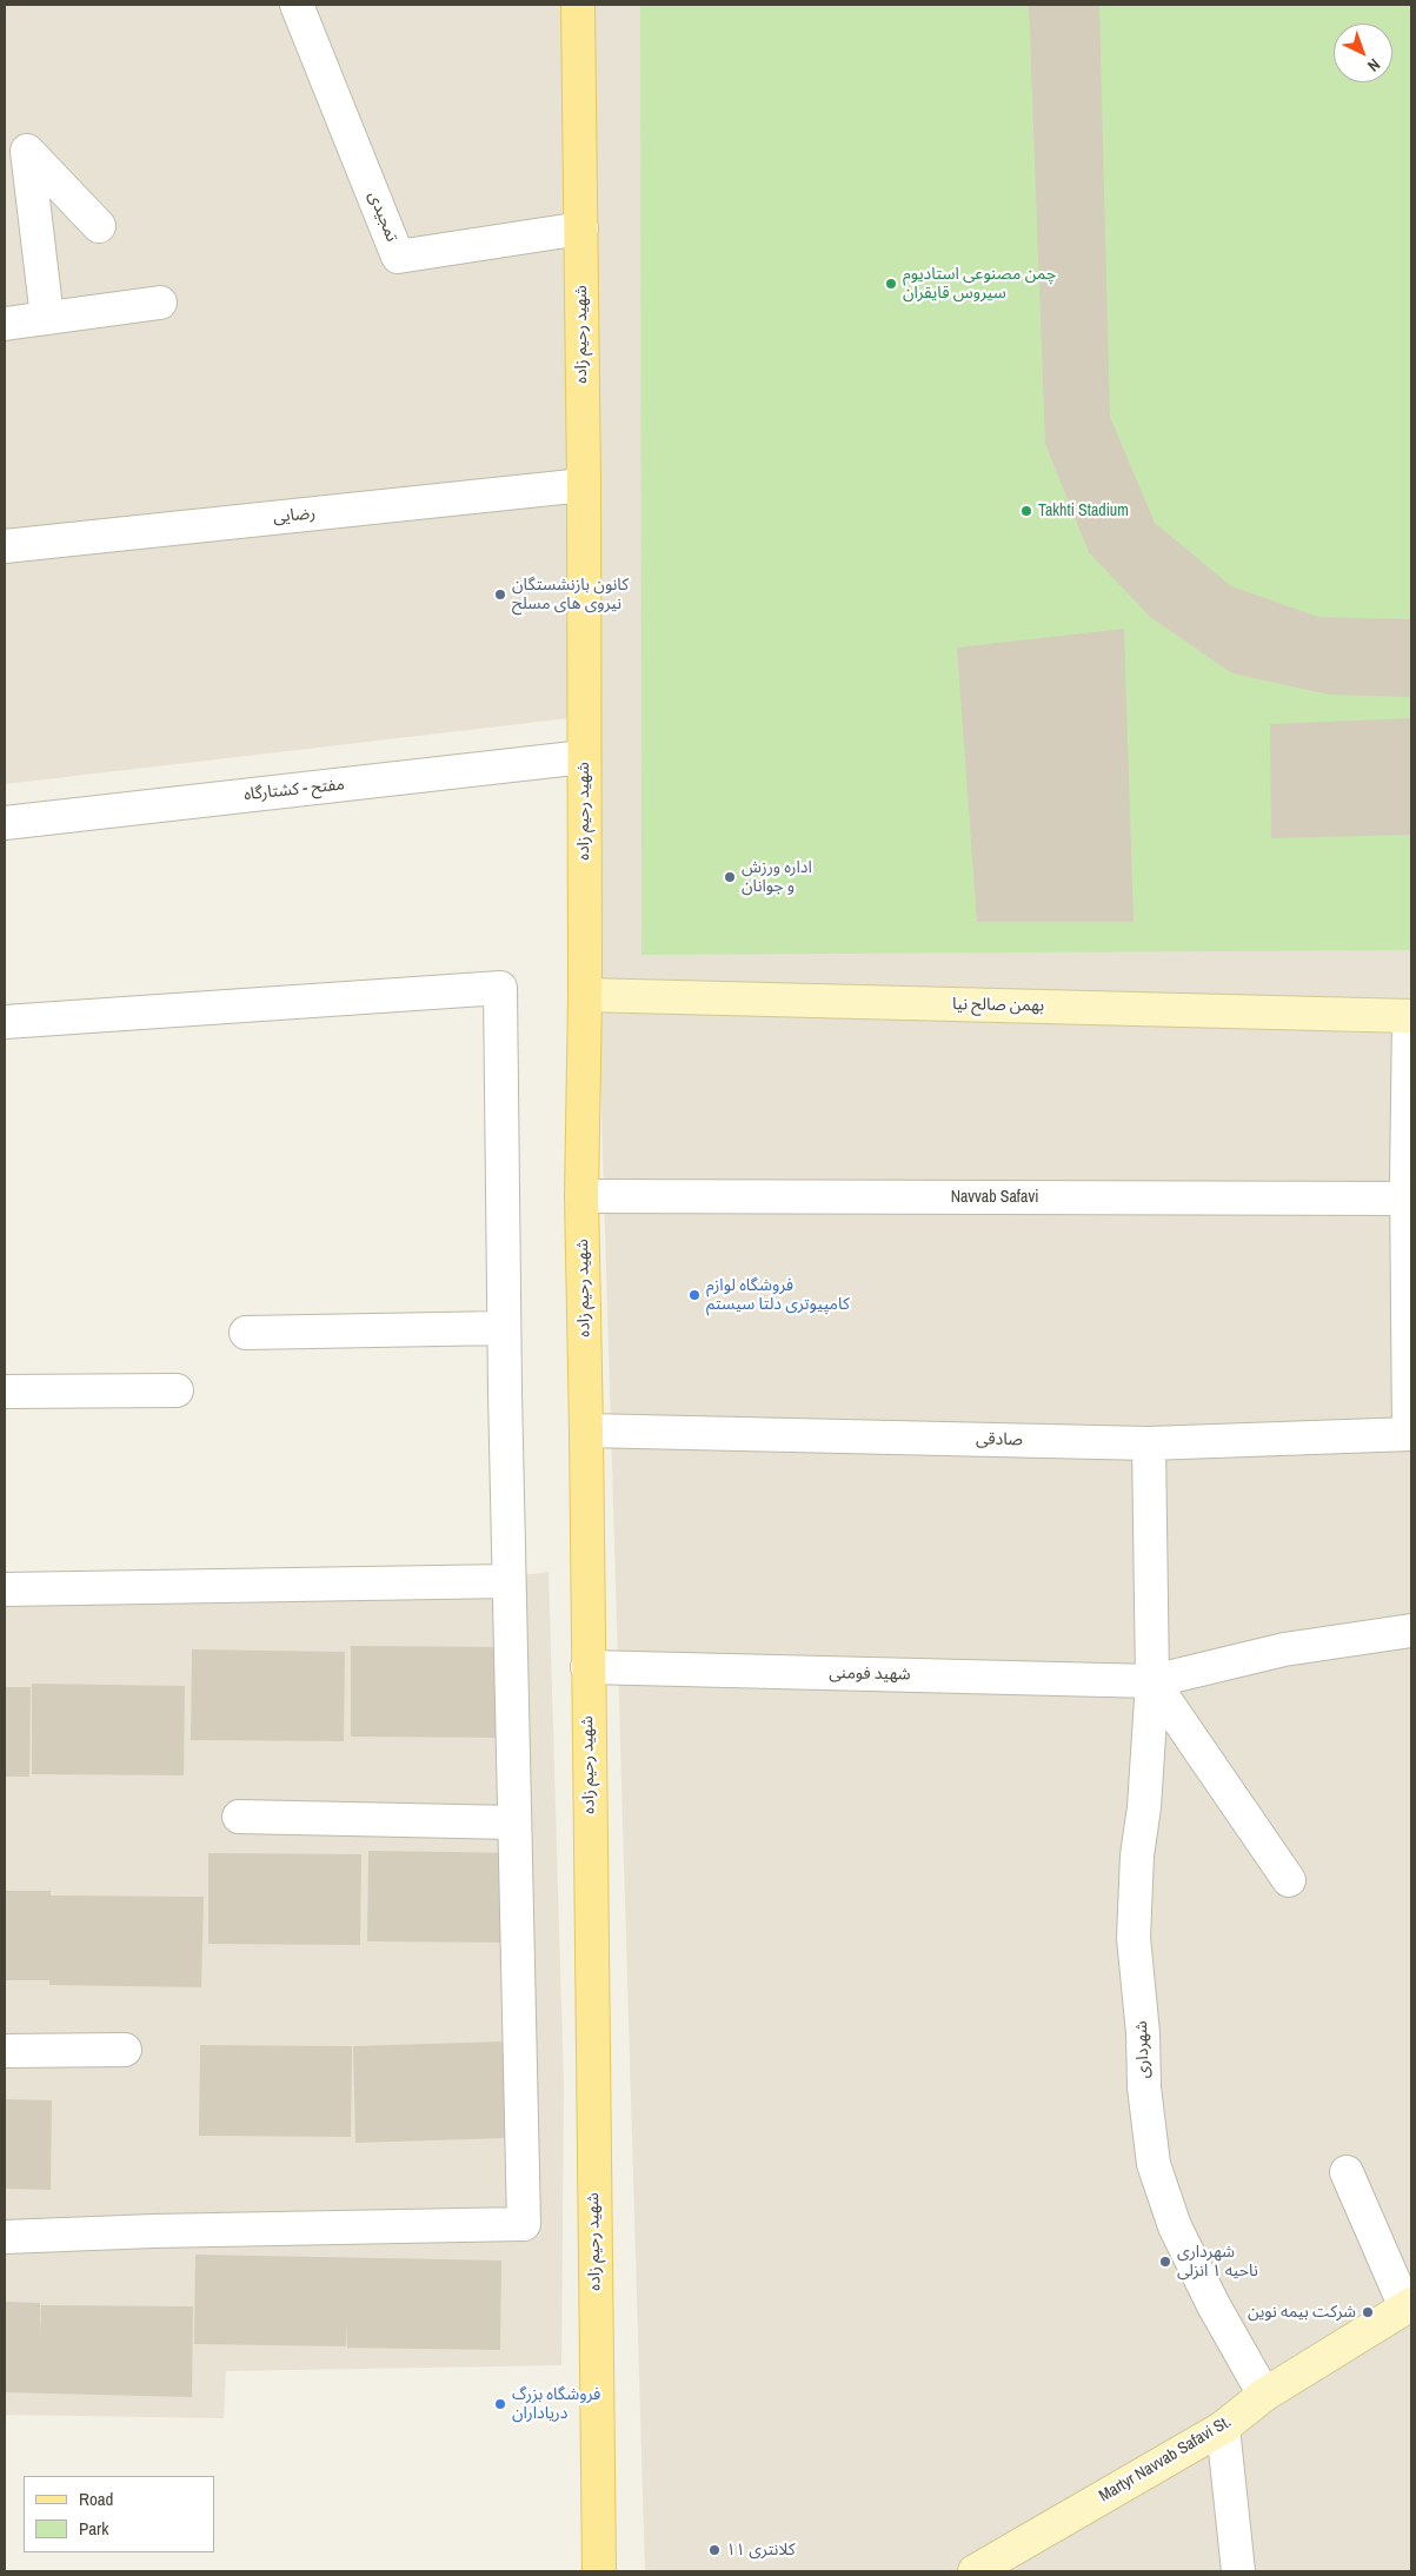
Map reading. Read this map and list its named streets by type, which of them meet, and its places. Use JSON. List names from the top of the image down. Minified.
{"streets":{"main road":["شهید رحیم زاده"],"street":["تمجیدی","رضایی","مفتح - کشتارگاه","بهمن صالح نیا","Navvab Safavi","صادقی","شهید فومنی","شهرداری","Martyr Navvab Safavi St."]},"crossings":[["تمجیدی","شهید رحیم زاده"],["شهید رحیم زاده","رضایی"],["شهید رحیم زاده","مفتح - کشتارگاه"],["شهید رحیم زاده","بهمن صالح نیا"],["شهید رحیم زاده","Navvab Safavi"],["شهید رحیم زاده","صادقی"],["شهید رحیم زاده","شهید فومنی"],["صادقی","شهرداری"],["شهید فومنی","شهرداری"],["شهرداری","Martyr Navvab Safavi St."]],"places":["چمن مصنوعی استادیوم سیروس قایقران","Takhti Stadium","کانون بازنشستگان نیروی های مسلح","اداره ورزش و جوانان","فروشگاه لوازم کامپیوتری دلتا سیستم","شهرداری ناحیه ۱ انزلی","شرکت بیمه نوین","فروشگاه بزرگ دریاداران","کلانتری ۱۱"],"legend":["Road","Park"],"north":"bottom right"}
